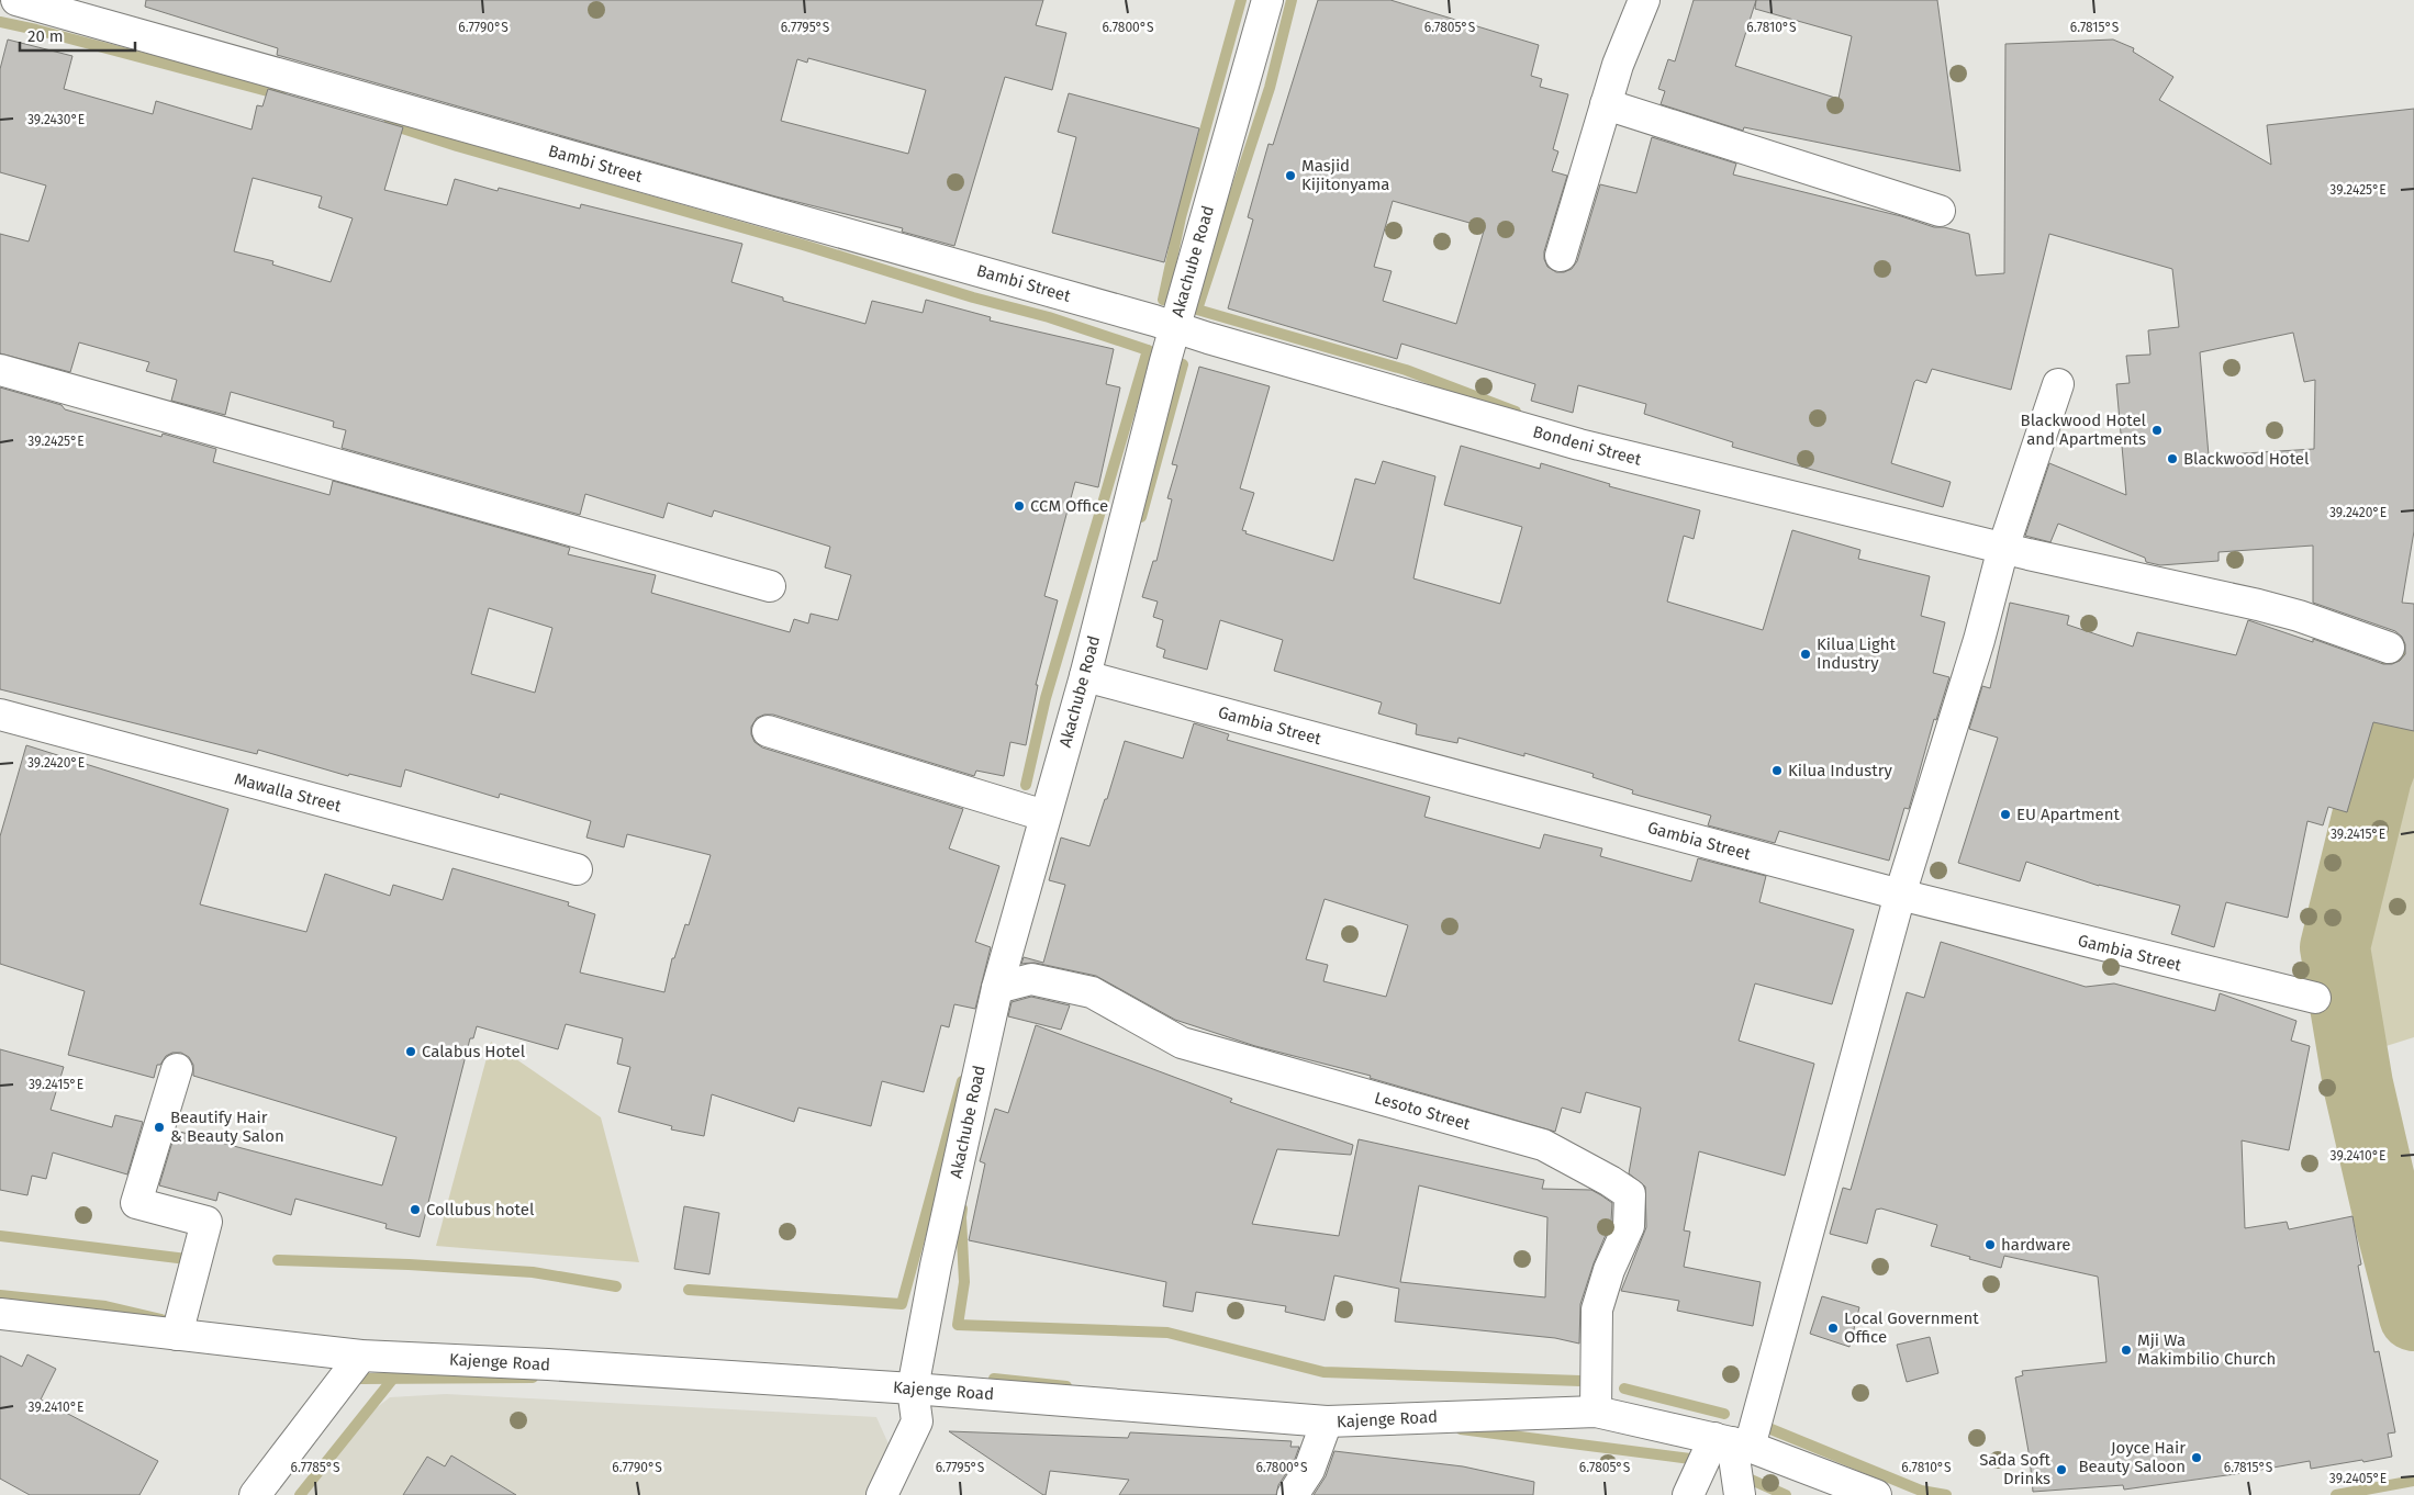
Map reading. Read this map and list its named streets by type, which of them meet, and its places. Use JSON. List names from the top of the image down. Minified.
{"streets":{"street":["Bambi Street","Akachube Road","Bondeni Street","Gambia Street","Mawalla Street","Lesoto Street","Kajenge Road"]},"crossings":[["Bambi Street","Akachube Road"],["Bambi Street","Bondeni Street"],["Akachube Road","Bondeni Street"],["Akachube Road","Gambia Street"],["Akachube Road","Lesoto Street"],["Akachube Road","Kajenge Road"],["Lesoto Street","Kajenge Road"]],"places":["Masjid Kijitonyama","Blackwood Hotel and Apartments","Blackwood Hotel","CCM Office","Kilua Light Industry","Kilua Industry","EU Apartment","Calabus Hotel","Beautify Hair & Beauty Salon","Collubus hotel","hardware","Local Government Office","Mji Wa Makimbilio Church","Joyce Hair Beauty Saloon","Sada Soft Drinks"],"scale_bar":"20 m","coordinates":["6.7790°S","6.7795°S","6.7800°S","6.7805°S","6.7810°S","6.7815°S","39.2430°E","39.2425°E","39.2420°E","39.2415°E","39.2410°E","6.7785°S","39.2405°E"]}
